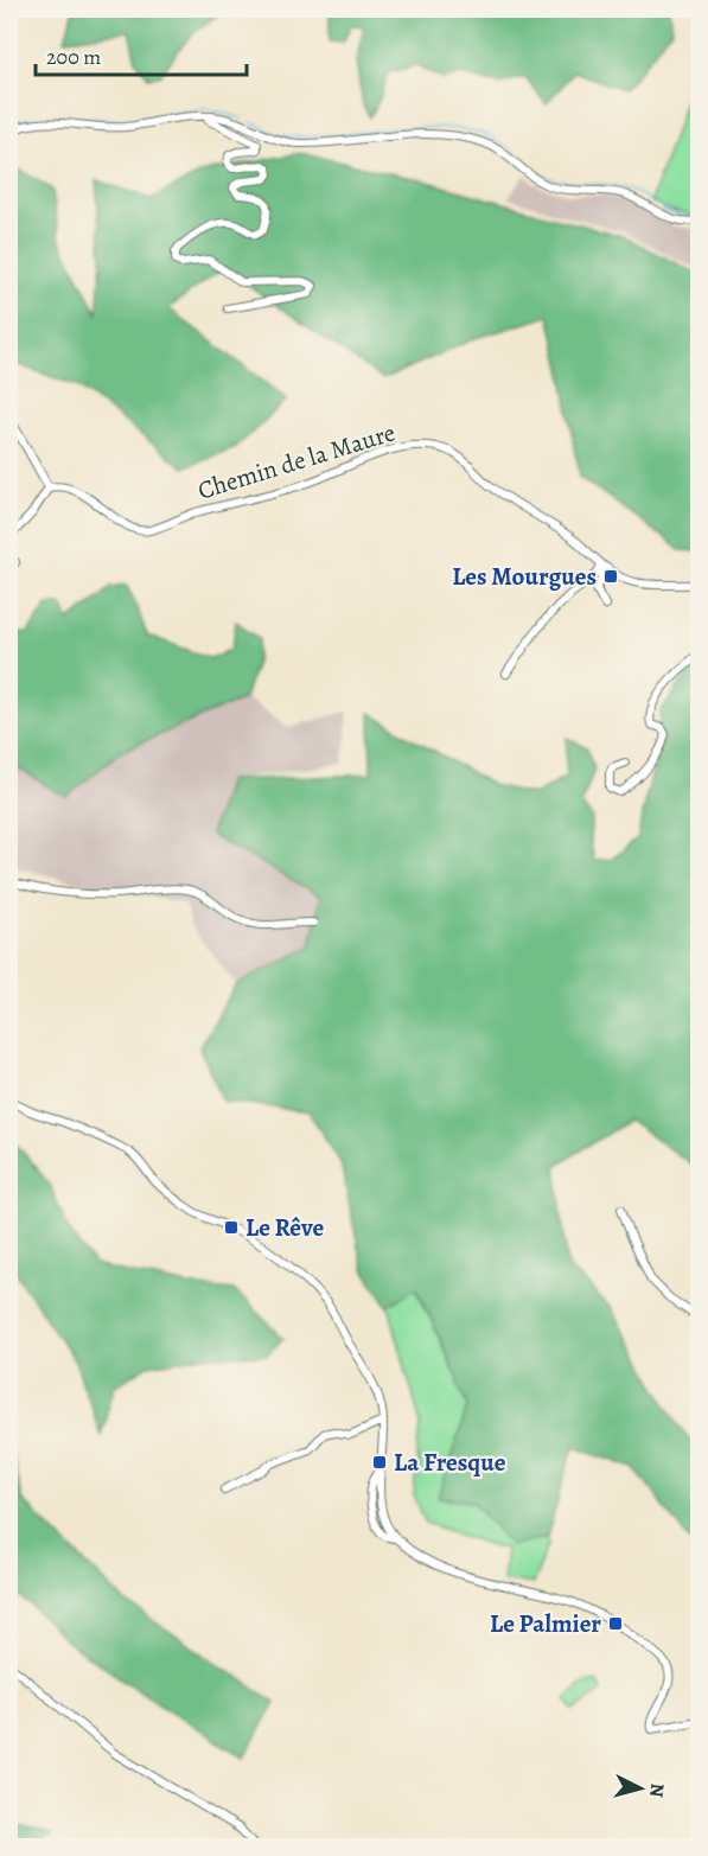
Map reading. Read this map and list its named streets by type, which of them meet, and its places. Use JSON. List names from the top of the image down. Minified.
{"streets":{"street":["Chemin de la Maure"]},"places":{"transit":["Les Mourgues","Le Rêve","La Fresque","Le Palmier"]},"scale_bar":"200 m","north":"right"}
